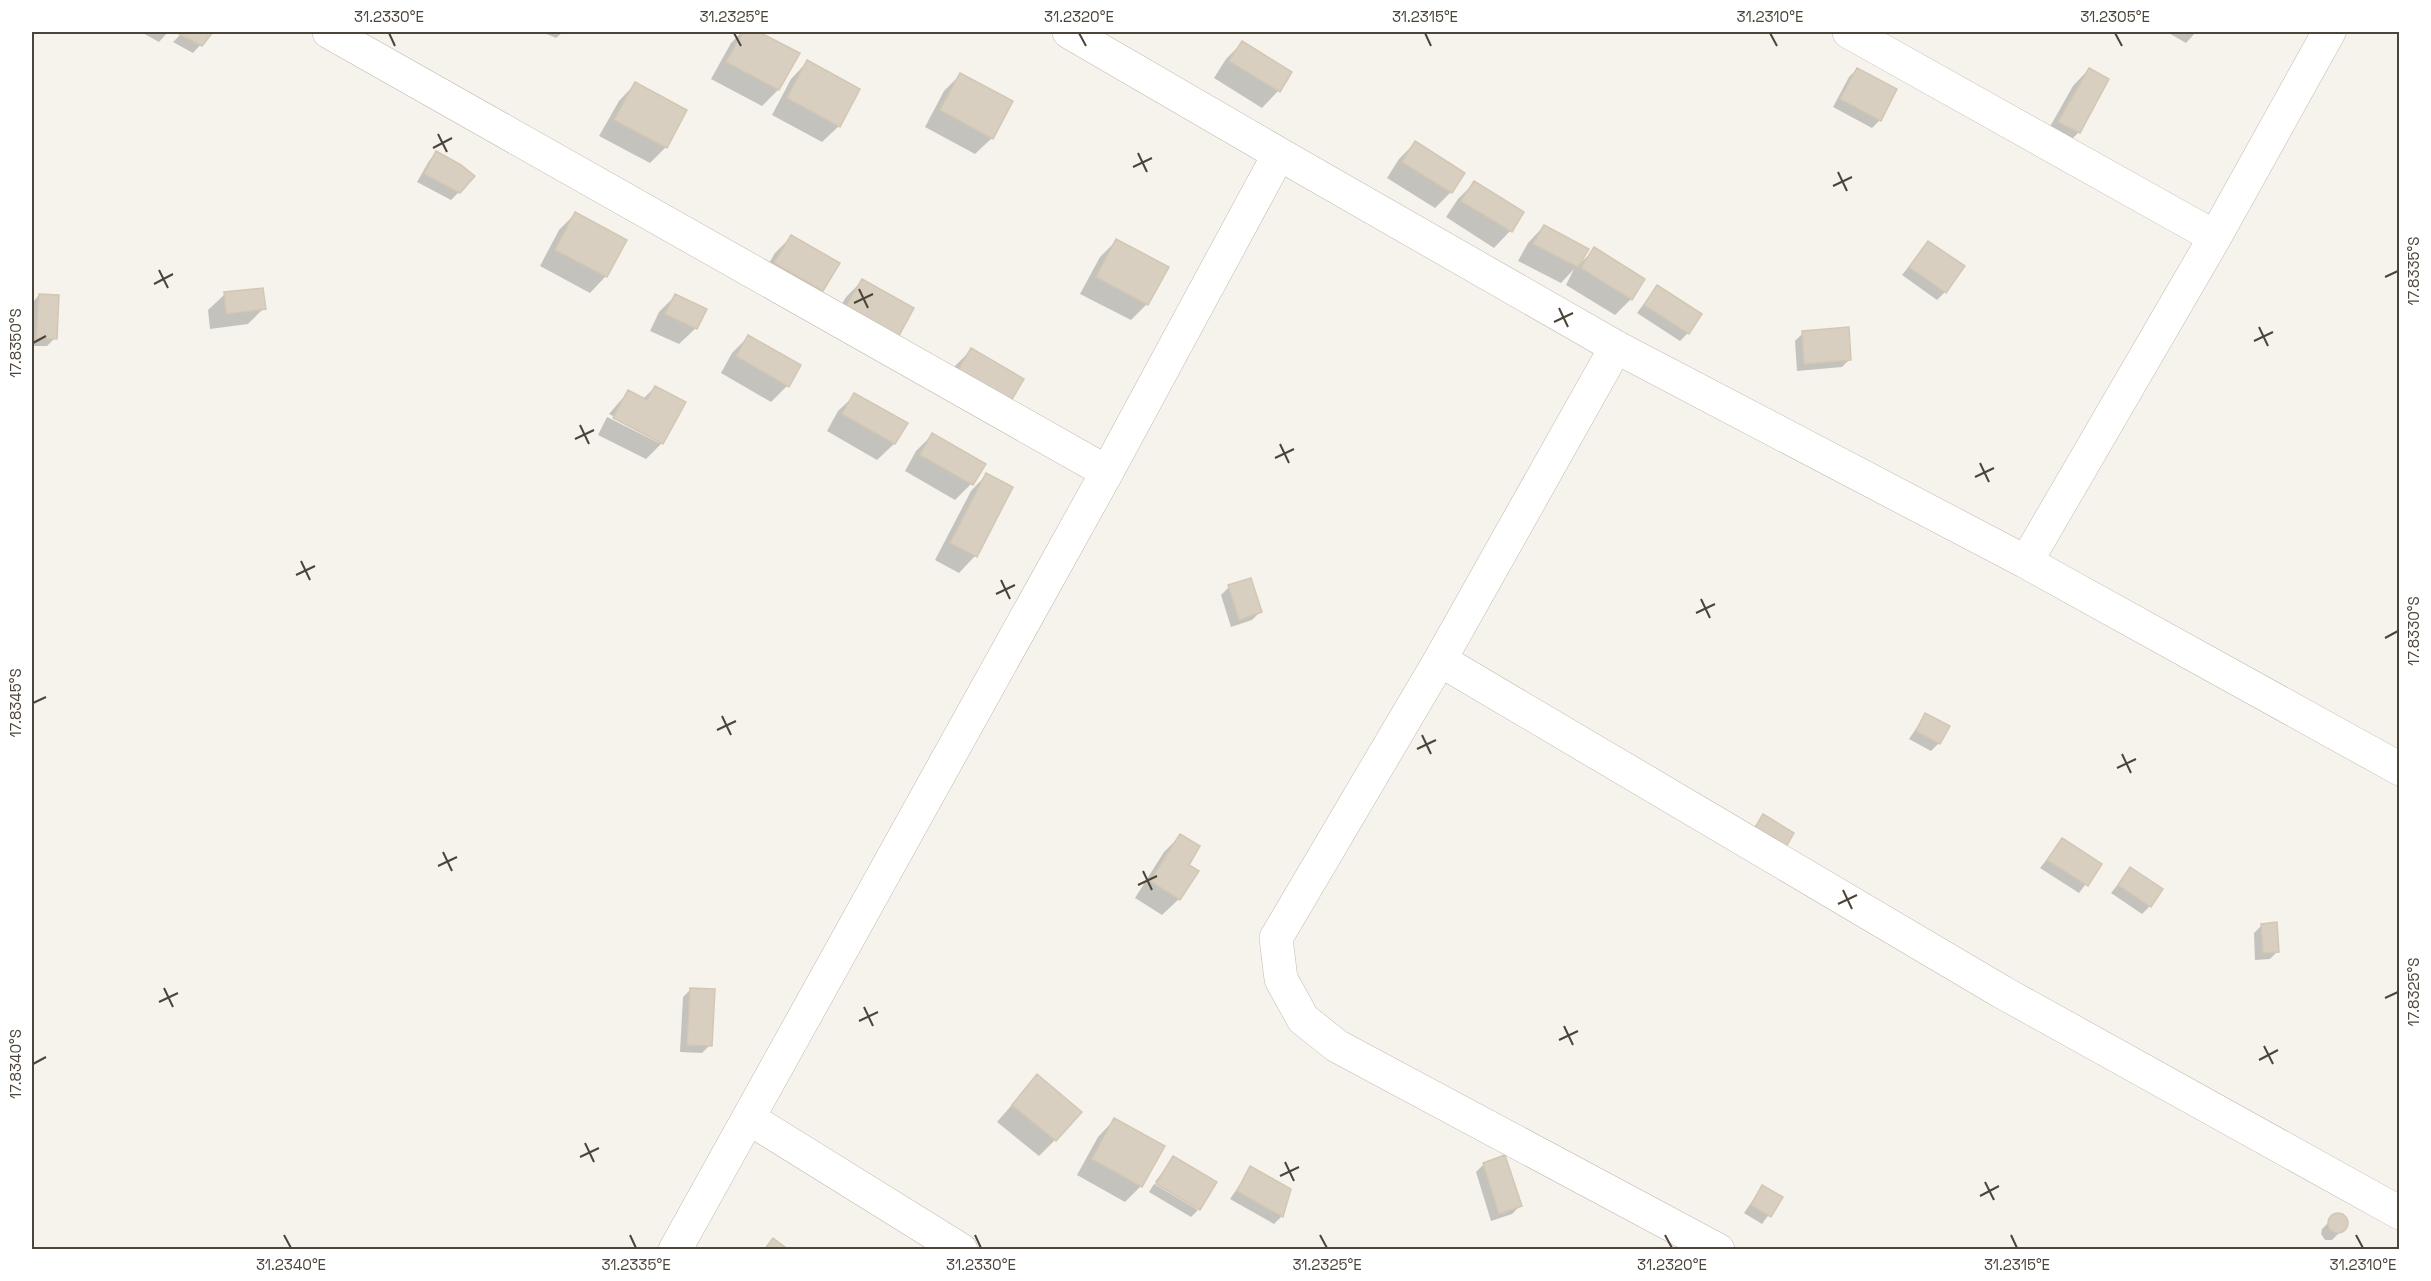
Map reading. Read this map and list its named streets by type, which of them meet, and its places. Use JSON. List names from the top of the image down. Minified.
{"coordinates":["31.2330°E","31.2325°E","31.2320°E","31.2315°E","31.2310°E","31.2305°E","17.8335°S","17.8350°S","17.8330°S","17.8345°S","17.8325°S","17.8340°S","31.2340°E","31.2335°E"]}
